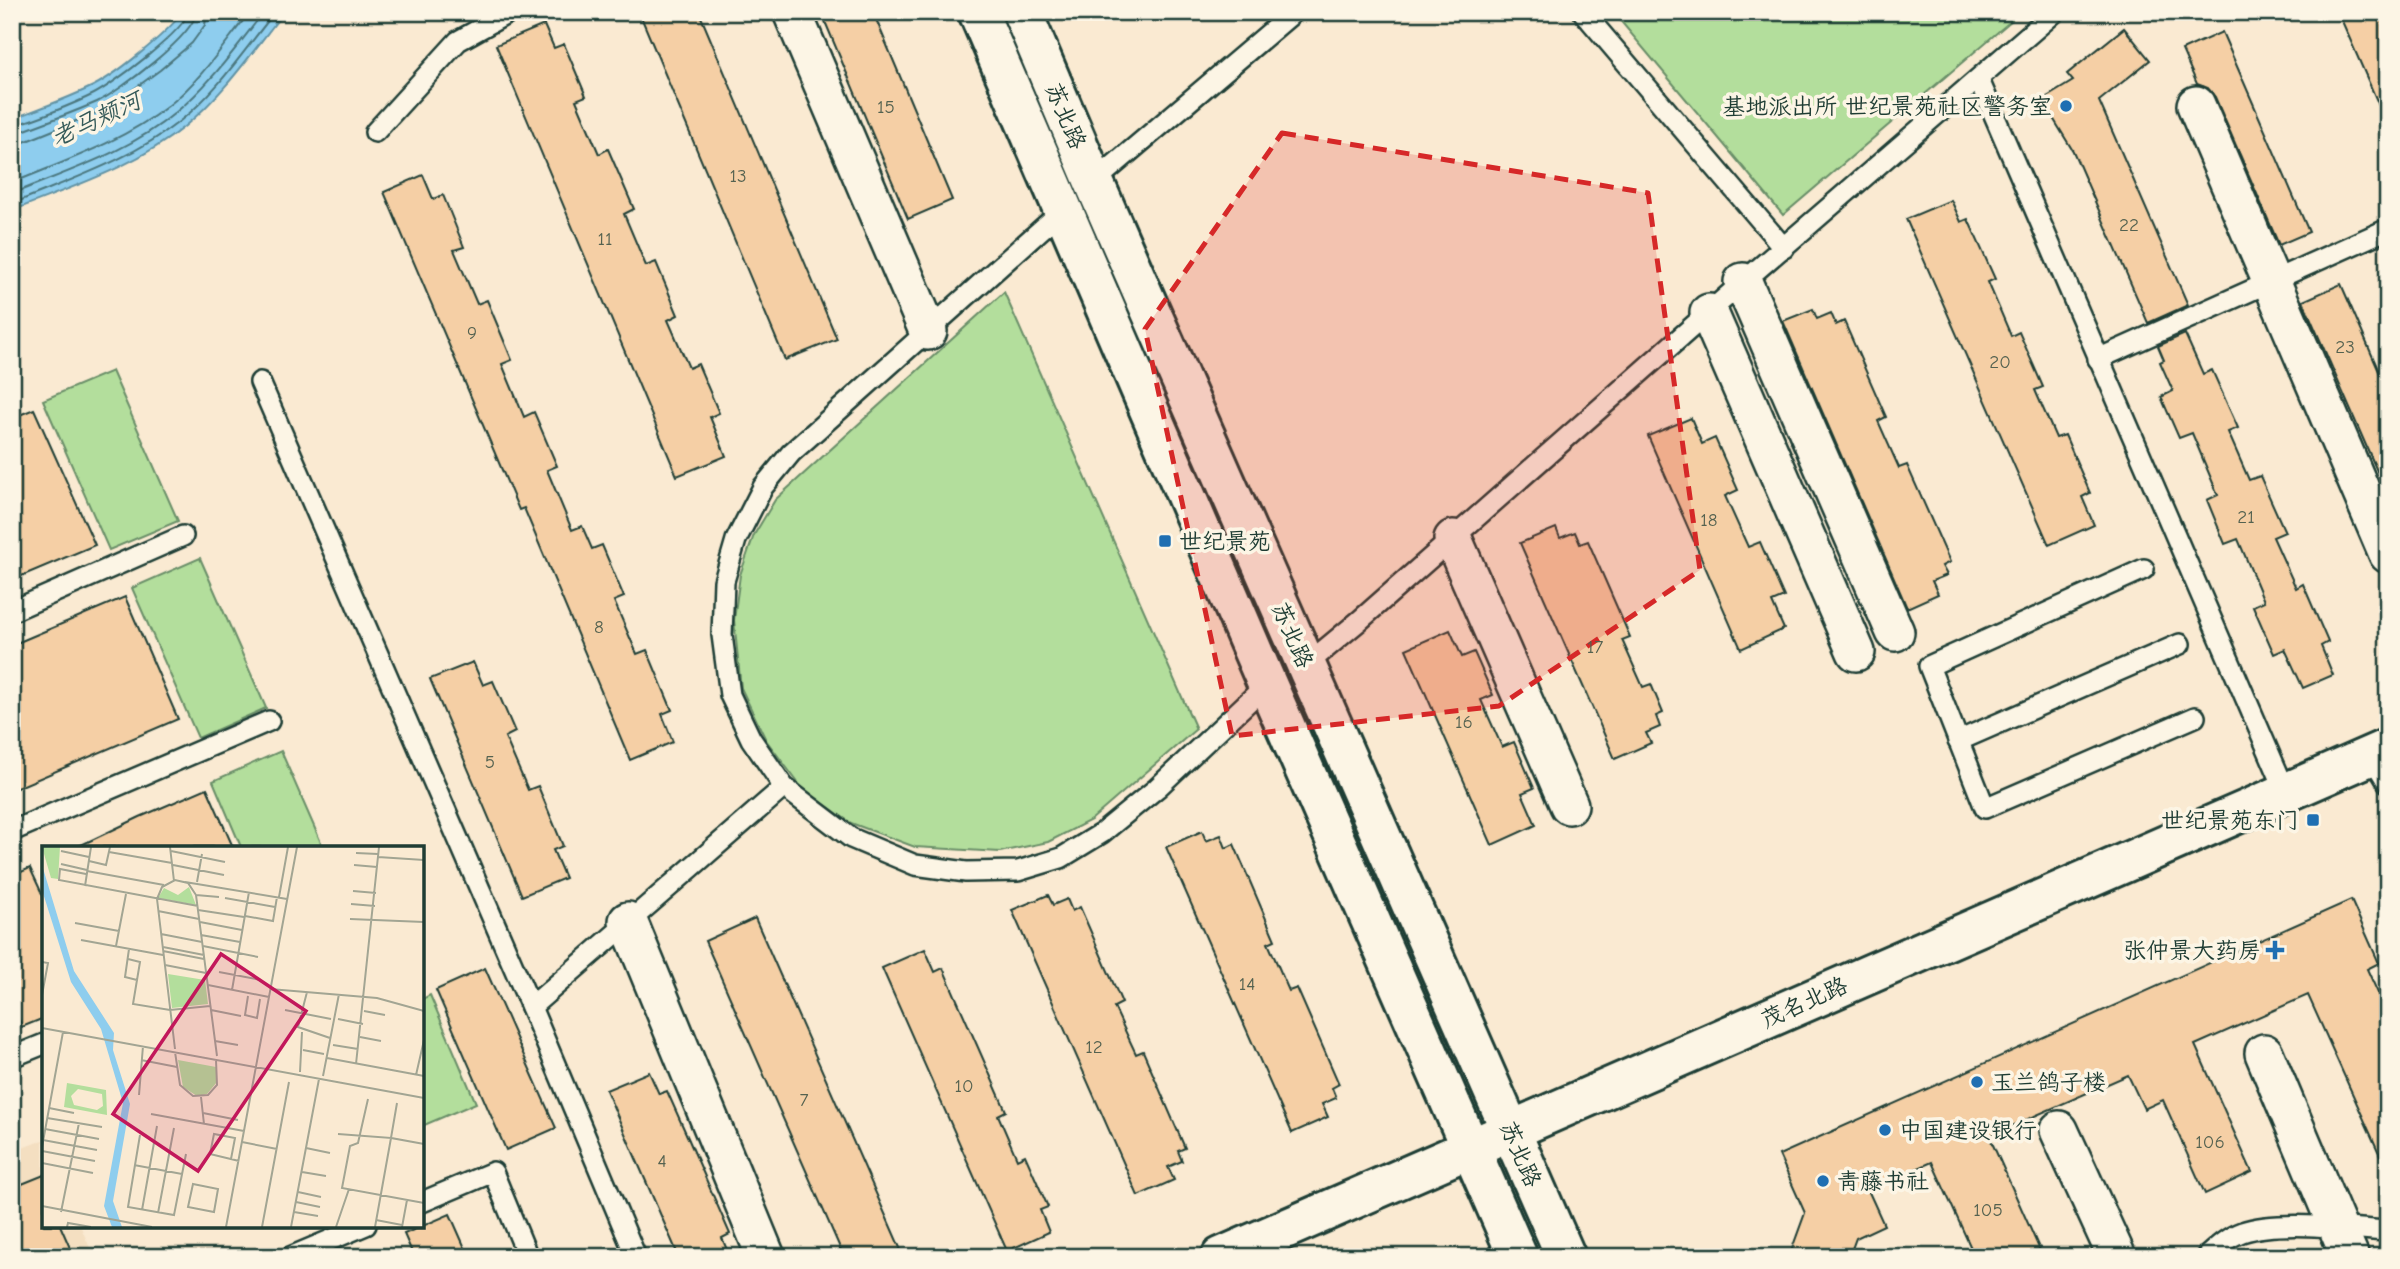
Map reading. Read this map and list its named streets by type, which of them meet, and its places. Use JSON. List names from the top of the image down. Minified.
{"streets":{"main road":["苏北路","茂名北路"]},"crossings":[["苏北路","茂名北路"]],"water":["老马颊河"],"places":{"other":["基地派出所 世纪景苑社区警务室","玉兰鸽子楼","中国建设银行","青藤书社"],"transit":["世纪景苑","世纪景苑东门"],"health":["张仲景大药房"]},"house_numbers":["15","13","22","11","9","23","20","21","18","8","17","16","5","14","12","10","7","106","4","105"]}
